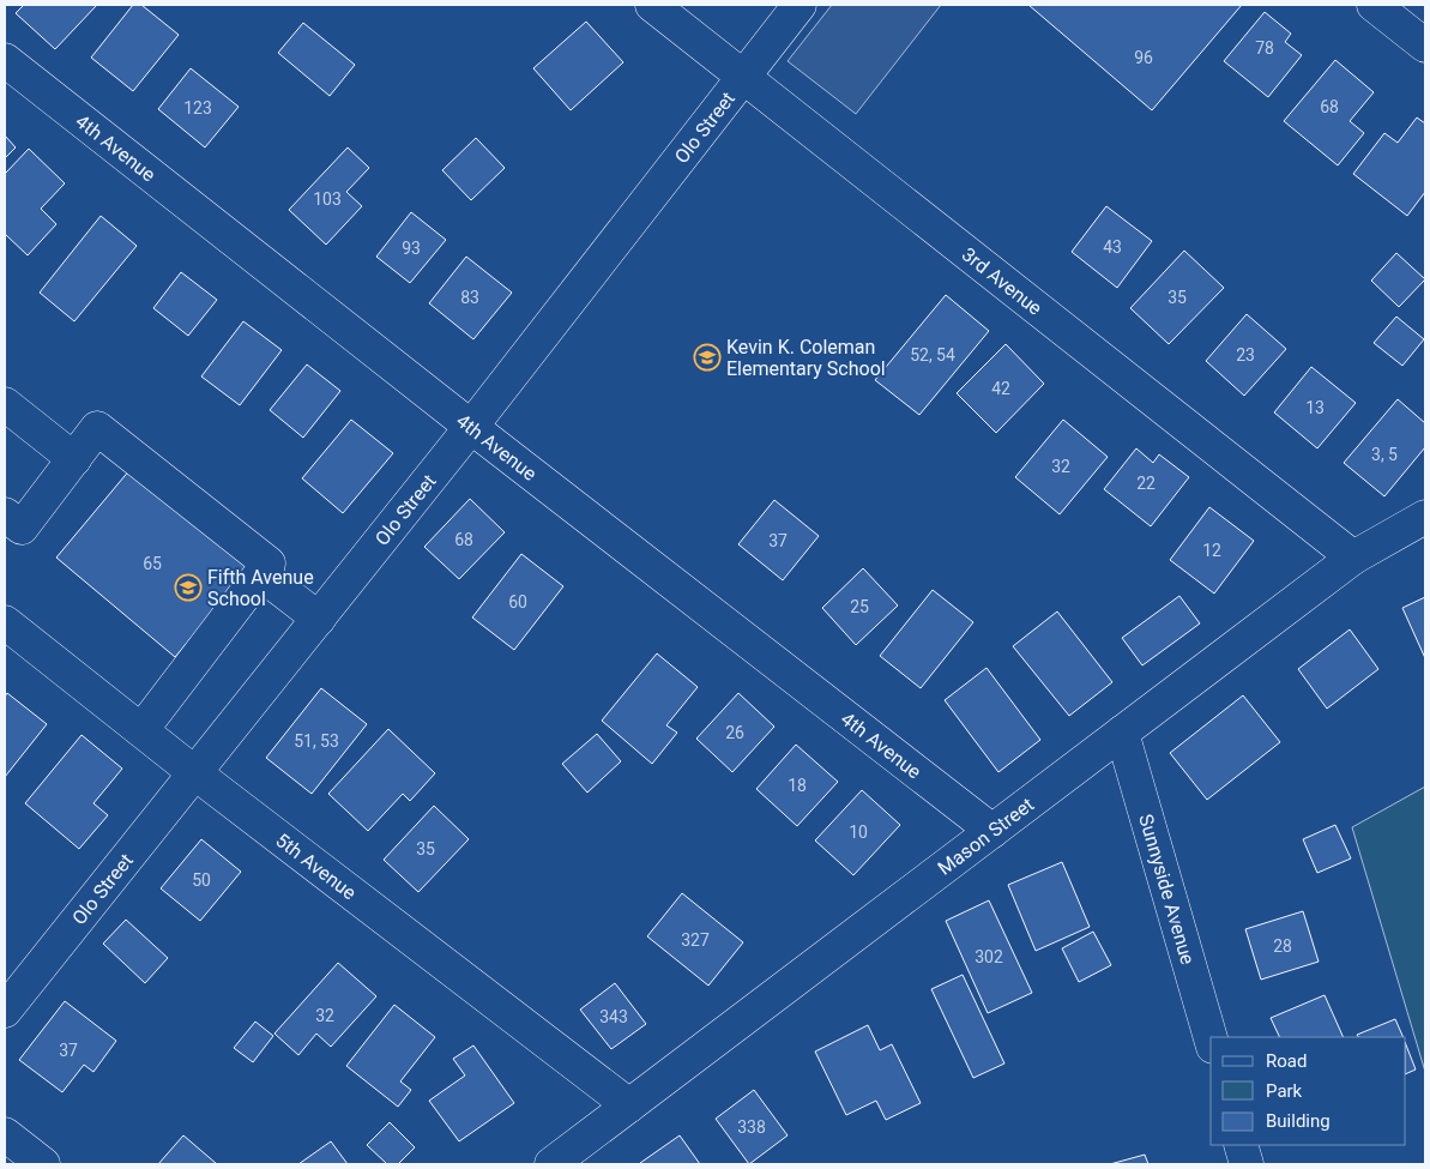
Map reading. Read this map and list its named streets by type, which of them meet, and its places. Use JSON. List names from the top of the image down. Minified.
{"streets":{"street":["Olo Street","4th Avenue","3rd Avenue","Mason Street","5th Avenue","Sunnyside Avenue"]},"crossings":[["Olo Street","4th Avenue"],["Olo Street","3rd Avenue"],["Olo Street","5th Avenue"],["4th Avenue","Mason Street"],["3rd Avenue","Mason Street"],["Mason Street","5th Avenue"],["Mason Street","Sunnyside Avenue"]],"places":{"school or university":["Kevin K. Coleman Elementary School","Fifth Avenue School"]},"house_numbers":["78","96","68","123","103","43","93","83","35","52, 54","23","42","13","3, 5","32","22","68","37","12","65","60","25","26","51, 53","18","10","35","50","327","28","302","32","343","37","338"],"legend":["Road","Park","Building"]}
